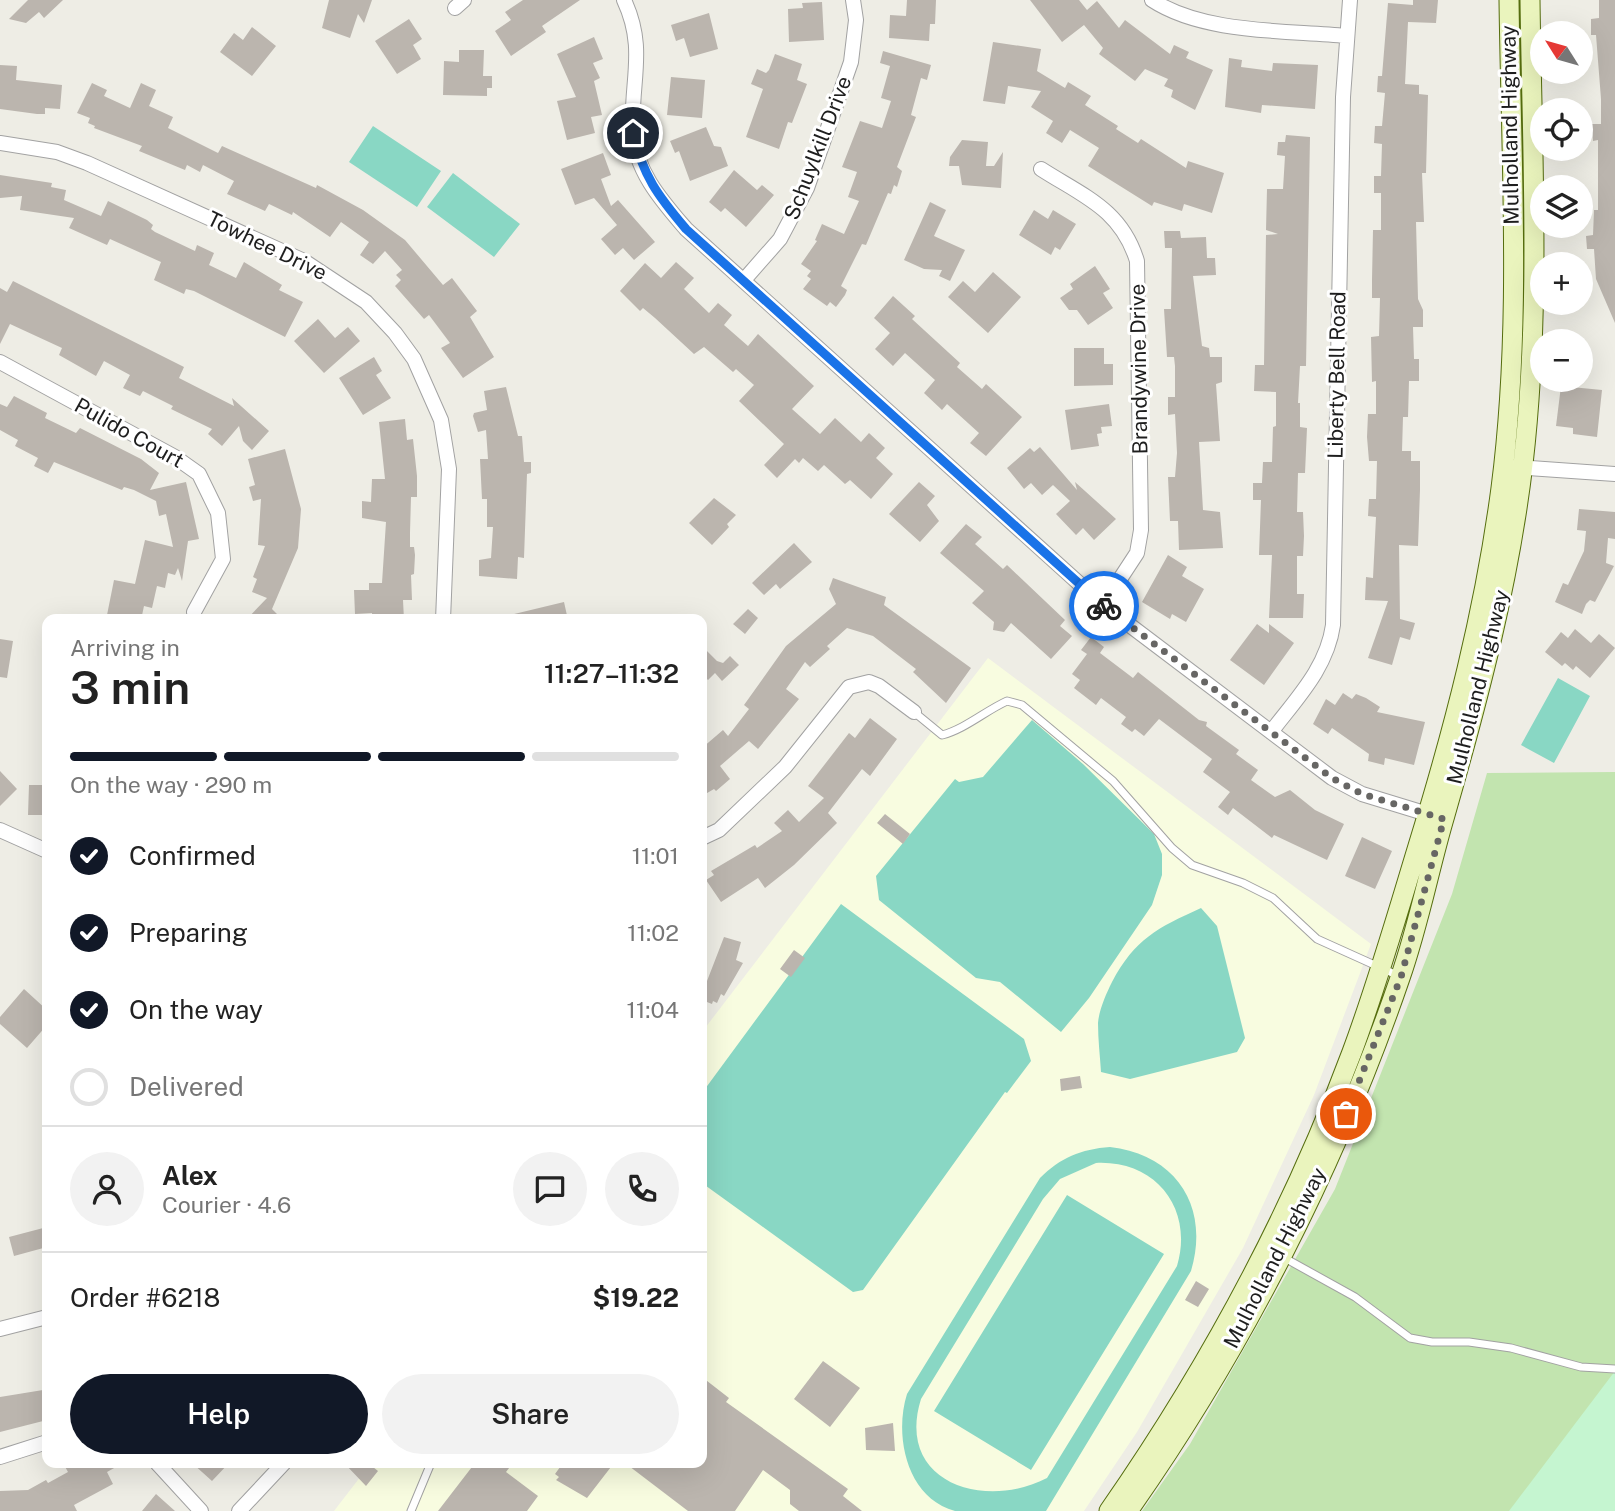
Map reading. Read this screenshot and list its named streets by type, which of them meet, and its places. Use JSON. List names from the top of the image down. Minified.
{"streets":{"main road":["Mulholland Highway"],"street":["Schuylkill Drive","Towhee Drive","Brandywine Drive","Liberty Bell Road","Pulido Court"]},"north":"top left","page":{"map_buttons":["+","−"],"heading":["3 min","Arriving in","11:27–11:32"],"panel":["Alex","Courier · 4.6","Order #6218","$19.22"],"bar":"On the way · 290 m","list":[["Confirmed","11:01"],["Preparing","11:02"],["On the way","11:04"],"Delivered"],"buttons":["Help","Share"]}}
